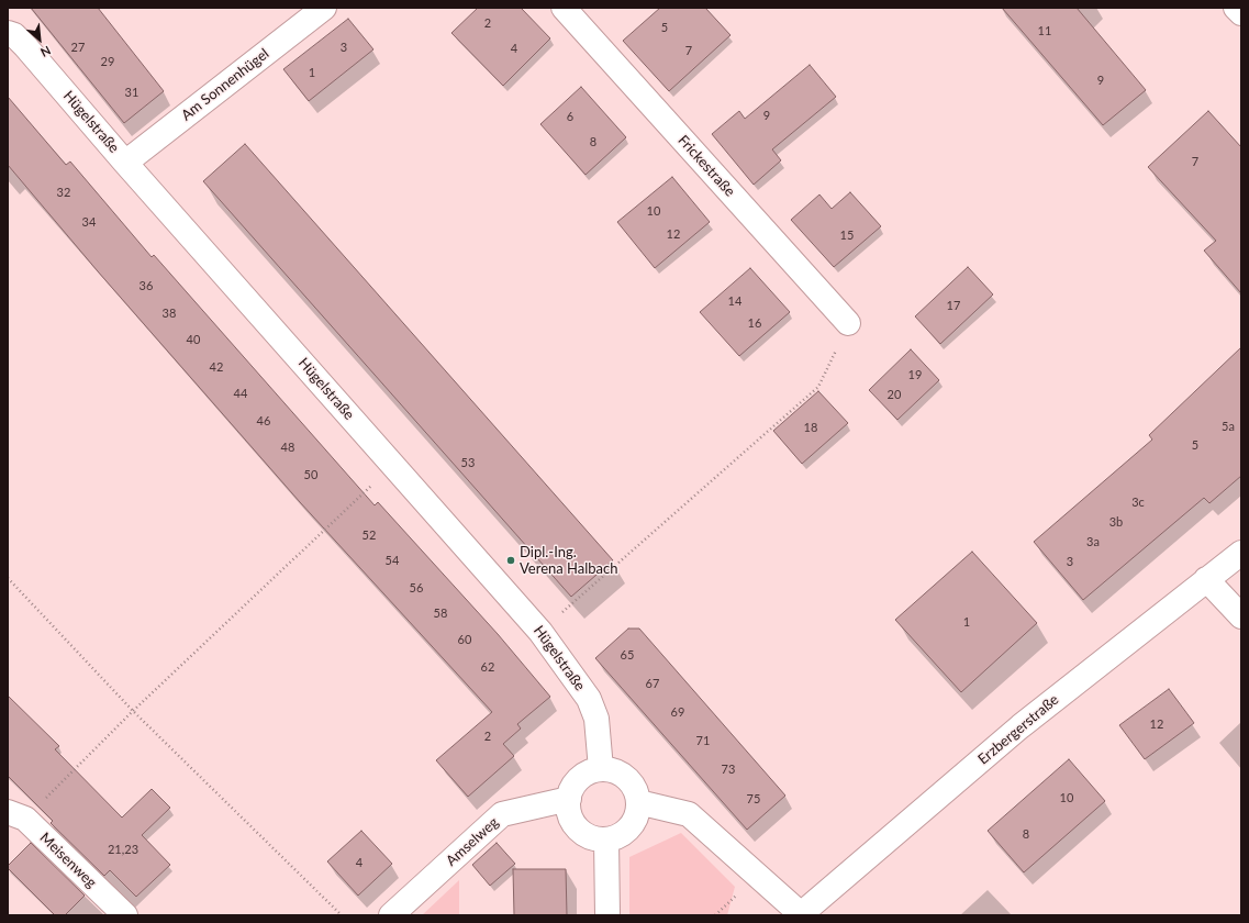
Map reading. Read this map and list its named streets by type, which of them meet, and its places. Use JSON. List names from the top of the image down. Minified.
{"streets":{"street":["Am Sonnenhügel","Hügelstraße","Frickestraße","Erzbergerstraße","Amselweg","Meisenweg"]},"crossings":[["Am Sonnenhügel","Hügelstraße"],["Hügelstraße","Amselweg"]],"places":["Dipl.-Ing. Verena Halbach"],"house_numbers":["2","5","11","27","3","4","7","29","1","9","31","9","6","8","7","32","10","34","12","15","36","14","17","38","16","40","42","19","44","20","46","5a","18","5","48","53","50","3c","3b","52","3a","54","3","56","58","1","60","65","62","67","69","12","2","71","73","10","75","8","21,23","4"],"north":"bottom right"}
